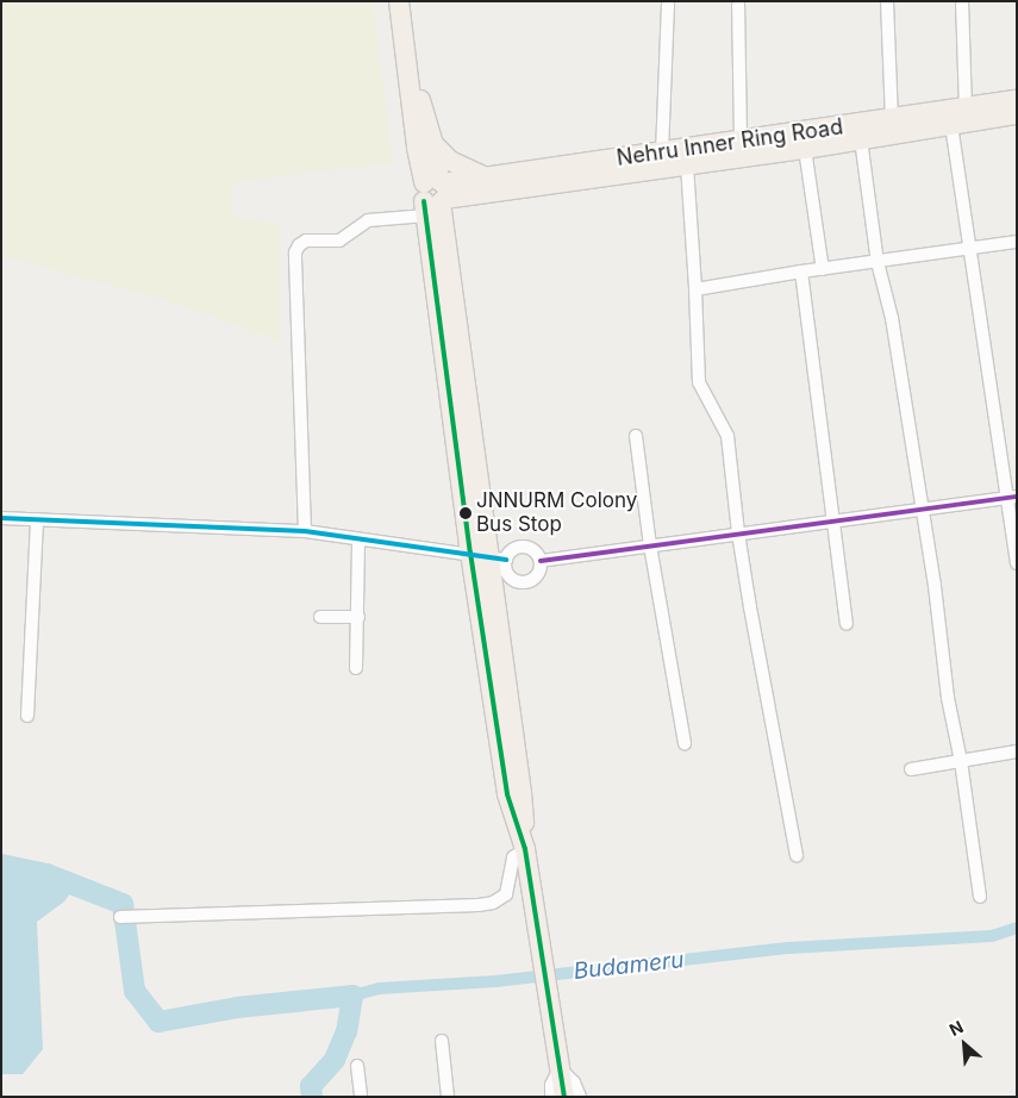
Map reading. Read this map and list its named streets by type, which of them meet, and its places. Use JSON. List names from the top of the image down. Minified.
{"streets":{"main road":["Nehru Inner Ring Road"]},"water":["Budameru"],"places":["JNNURM Colony Bus Stop"],"north":"top left"}
